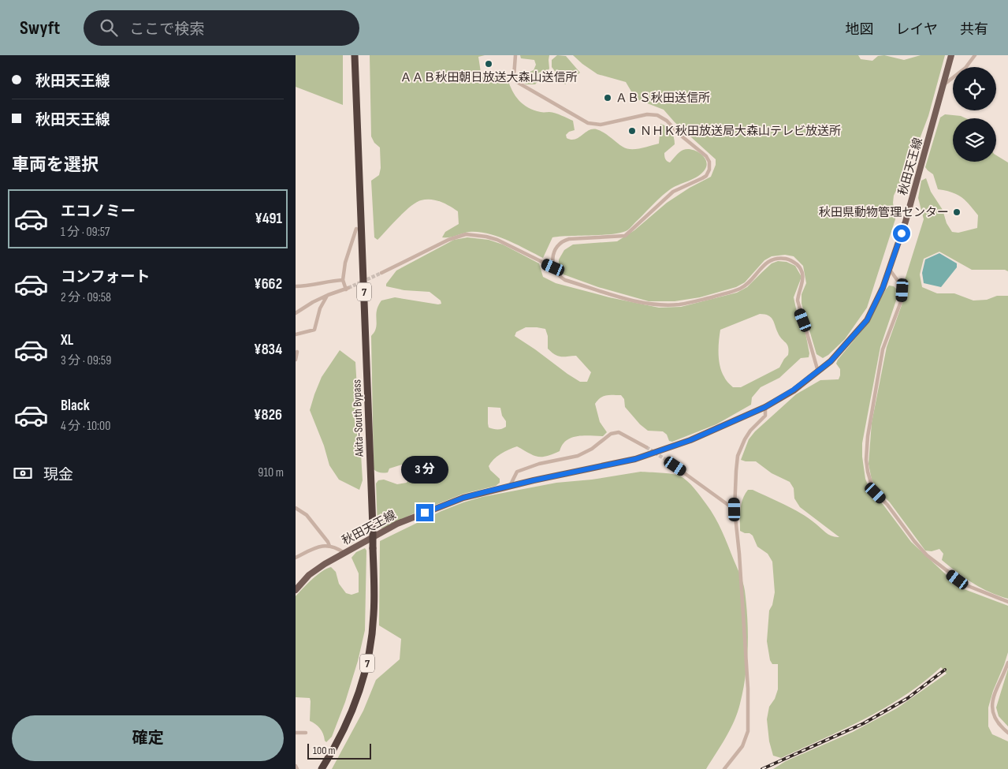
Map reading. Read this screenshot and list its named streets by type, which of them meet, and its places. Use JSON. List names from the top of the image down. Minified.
{"streets":{"highway":["7","Akita-South Bypass"],"main road":["秋田天王線"]},"places":["ＡＡＢ秋田朝日放送大森山送信所","ＡＢＳ秋田送信所","ＮＨＫ秋田放送局大森山テレビ放送所","秋田県動物管理センター"],"scale_bar":"100 m","page":{"header":"Swyft","search":"ここで検索","nav":["地図","レイヤ","共有"],"banner":["秋田天王線","秋田天王線"],"heading":"車両を選択","list":[{"name":"エコノミー","note":"1 分 · 09:57","value":"¥491"},{"name":"コンフォート","note":"2 分 · 09:58","value":"¥662"},{"name":"XL","note":"3 分 · 09:59","value":"¥834"},{"name":"Black","note":"4 分 · 10:00","value":"¥826"}],"pay":["現金","910 m"],"bubble":"3 分","buttons":"確定","scale":"100 m"}}
